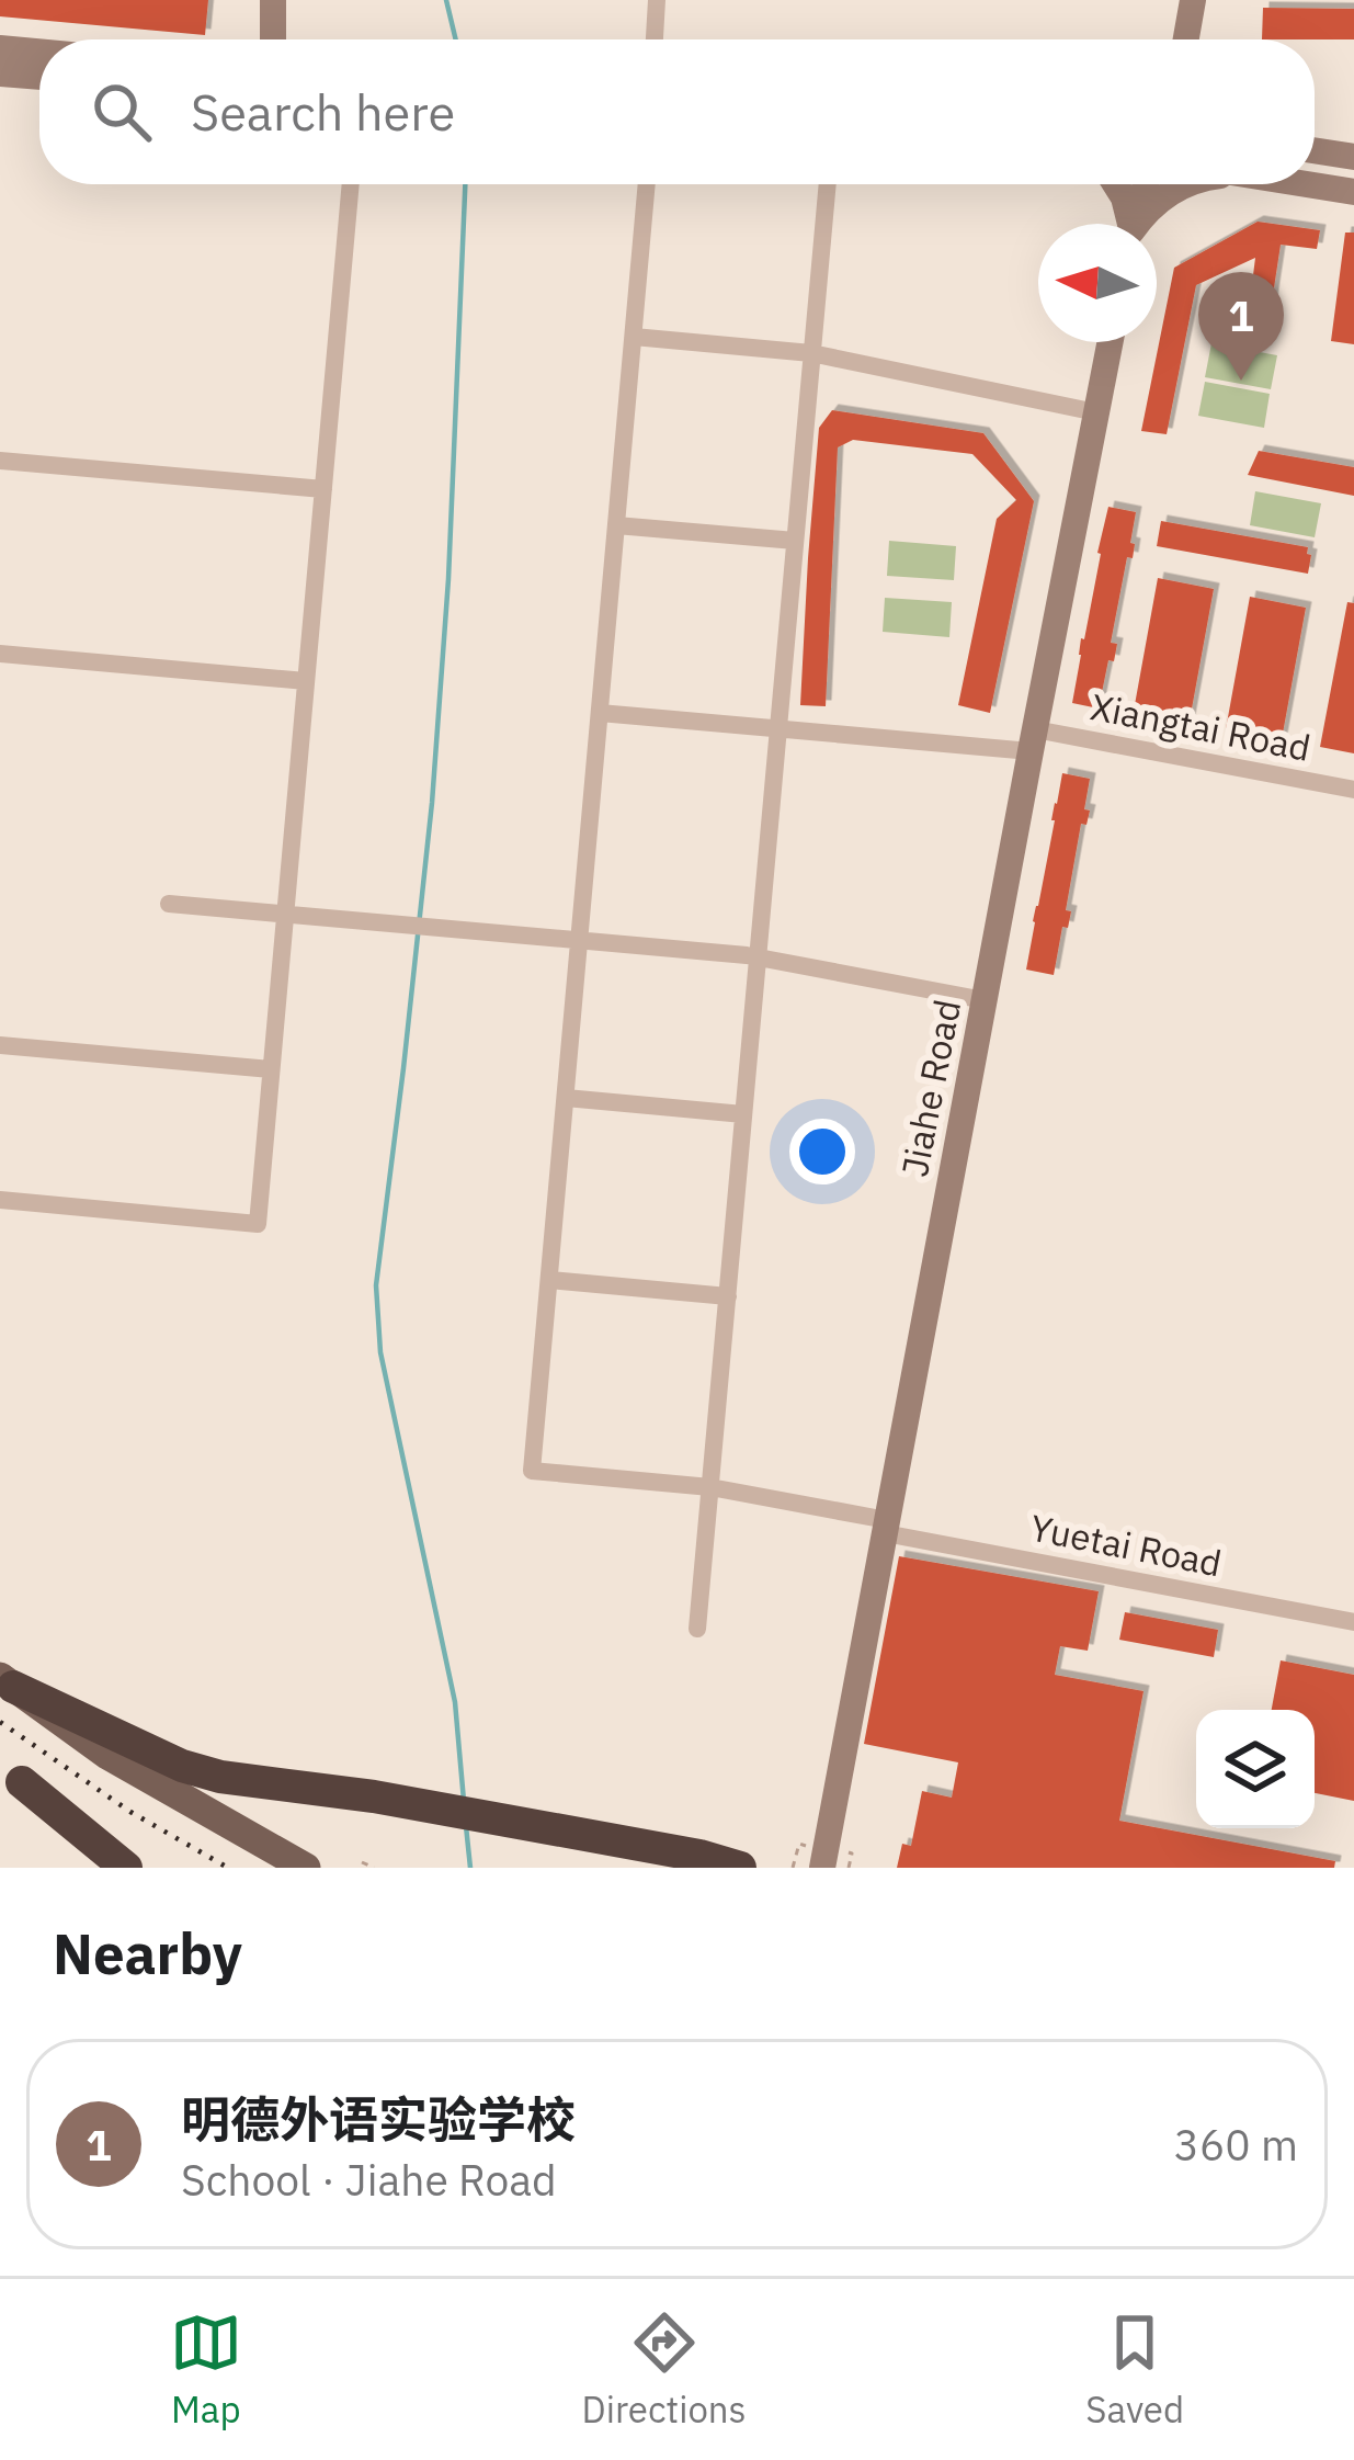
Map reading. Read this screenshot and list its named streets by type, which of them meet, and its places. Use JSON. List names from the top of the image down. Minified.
{"streets":{"street":["Xiangtai Road","Jiahe Road","Yuetai Road"]},"crossings":[["Xiangtai Road","Jiahe Road"],["Jiahe Road","Yuetai Road"]],"north":"left","page":{"search":"Search here","pins":"1","heading":"Nearby","list":[{"mark":"1","name":"明德外语实验学校","note":"School · Jiahe Road","value":"360 m"}],"nav":["Map","Directions","Saved"]}}
